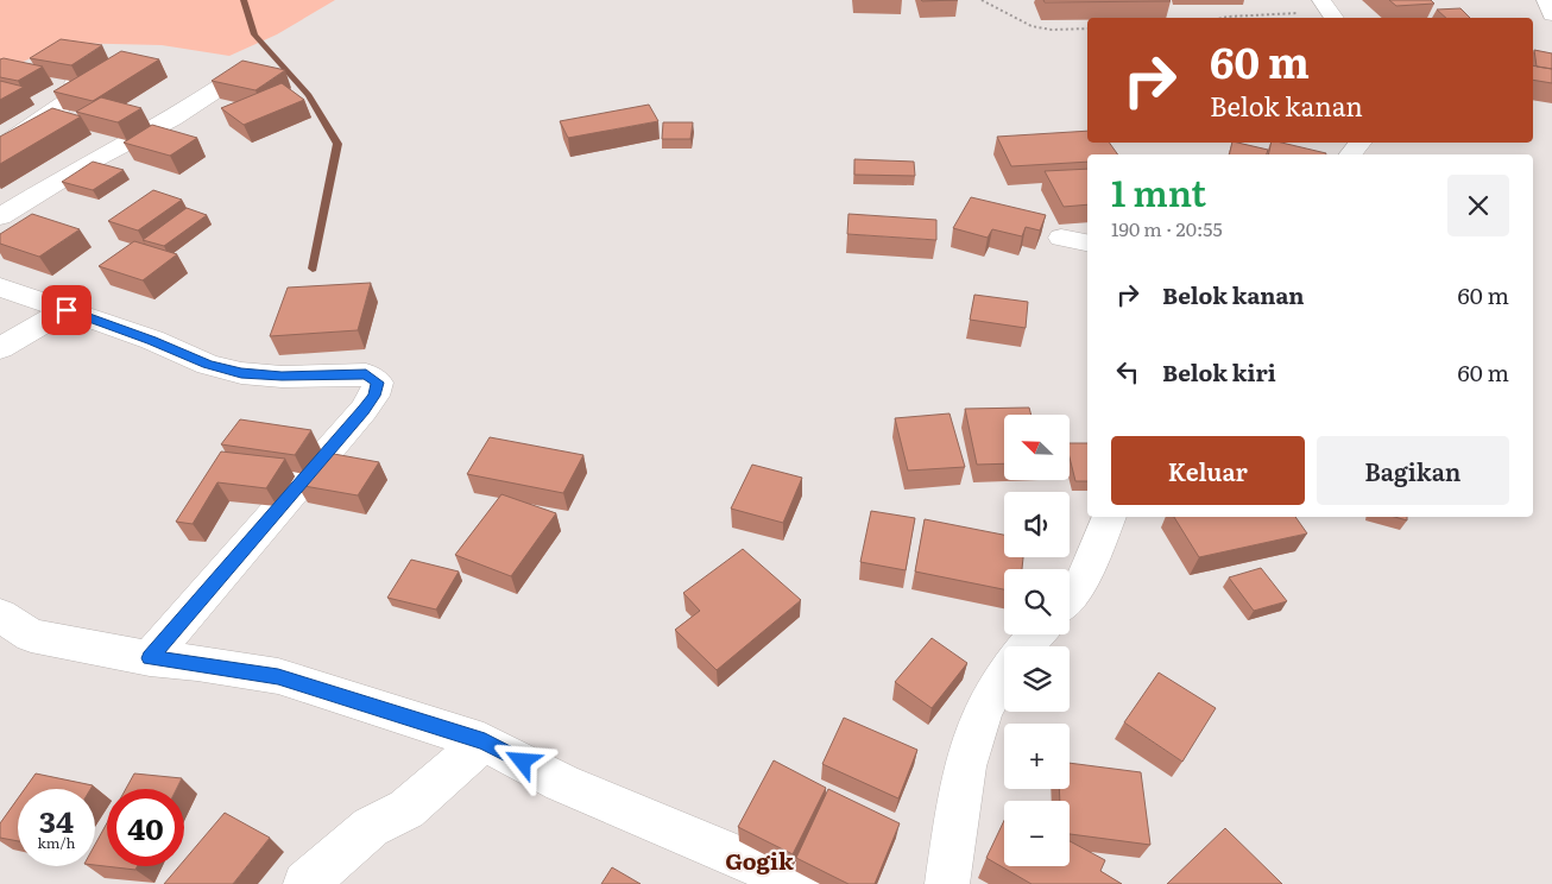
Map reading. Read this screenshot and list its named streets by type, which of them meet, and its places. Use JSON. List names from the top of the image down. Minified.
{"districts":["Gogik"],"north":"top left","page":{"turn":["60 m","Belok kanan"],"heading":["1 mnt","190 m · 20:55"],"list":[{"name":"Belok kanan","value":"60 m"},{"name":"Belok kiri","value":"60 m"}],"map_buttons":["+","−"],"buttons":["Keluar","Bagikan"],"speed":"34 km/h","limit":"40"}}
